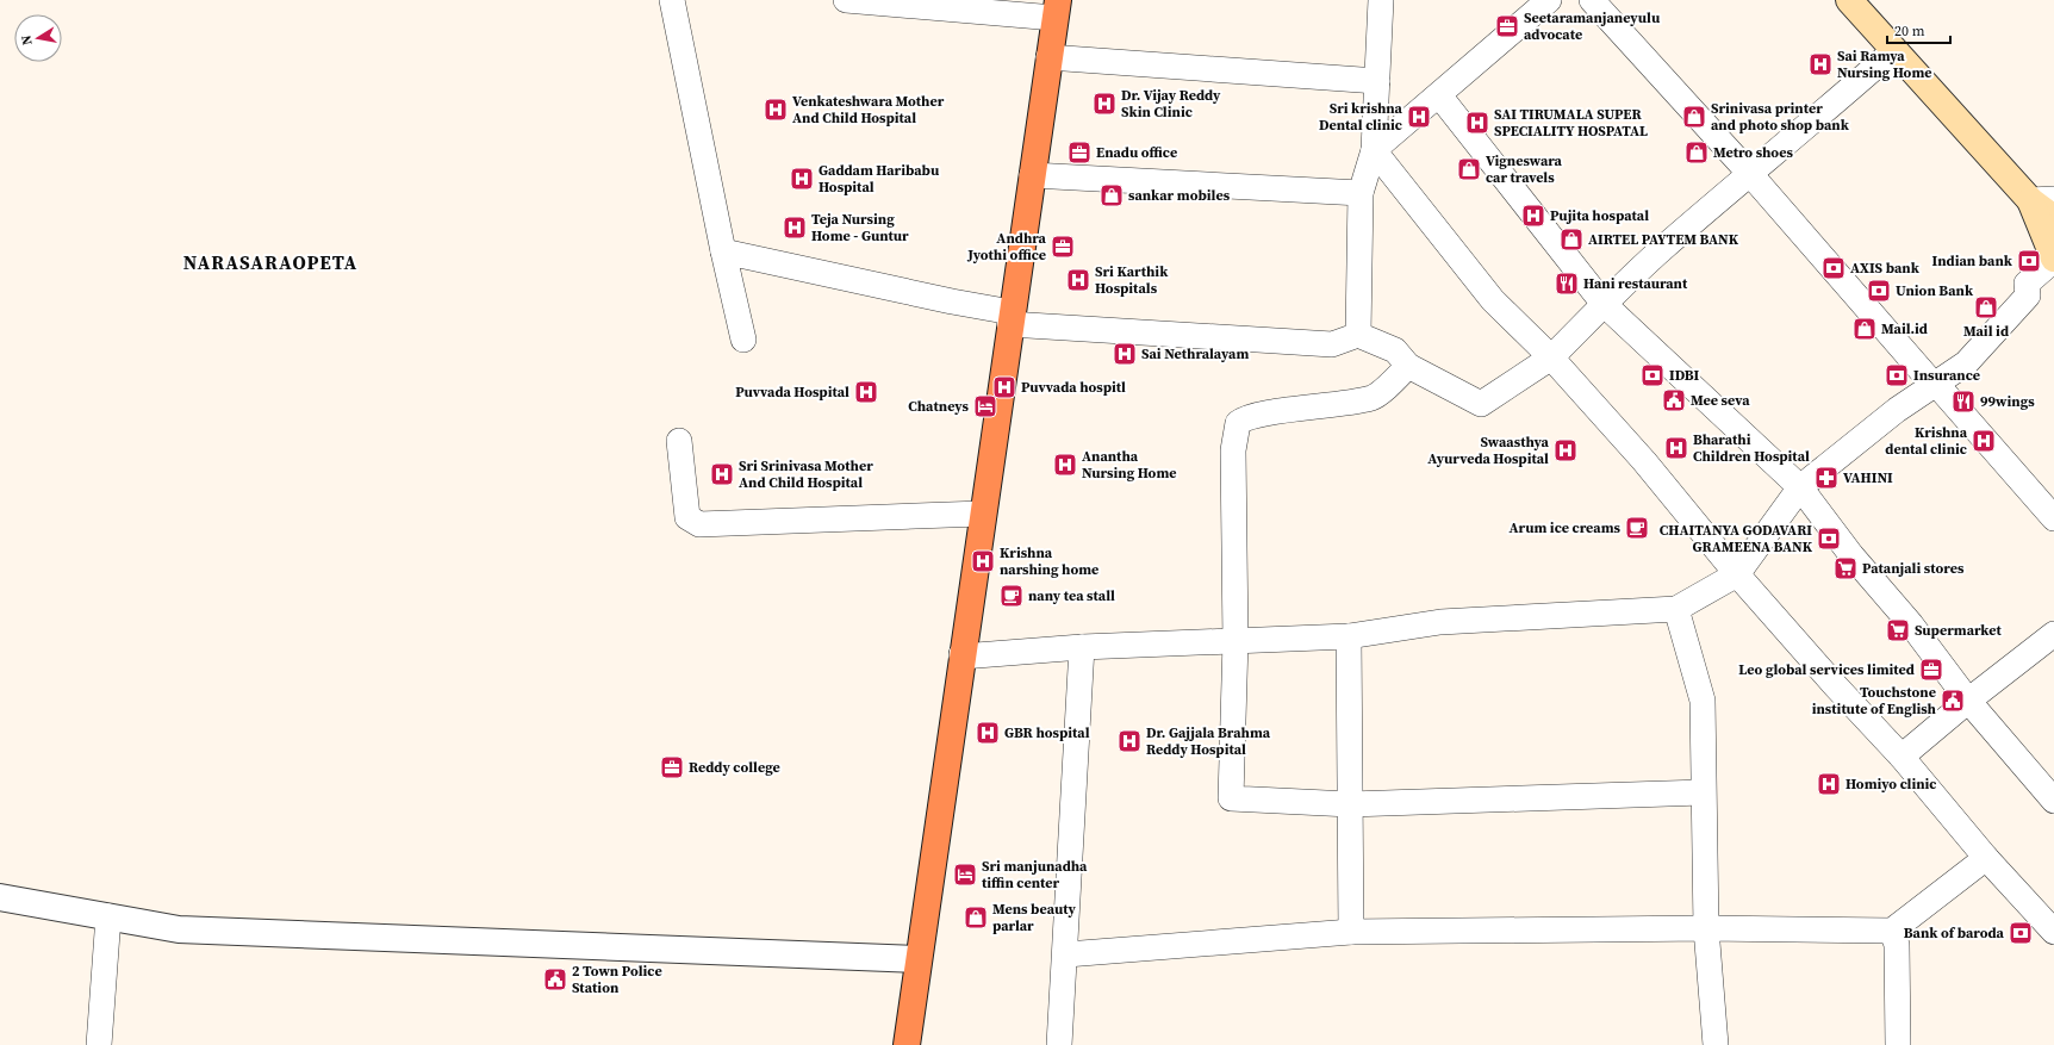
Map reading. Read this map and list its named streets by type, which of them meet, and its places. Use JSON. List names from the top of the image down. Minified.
{"districts":["NARASARAOPETA"],"places":{"office":["Seetaramanjaneyulu advocate","Enadu office","Andhra Jyothi office","Leo global services limited","Reddy college"],"hospital":["Sai Ramya Nursing Home","Dr. Vijay Reddy Skin Clinic","Venkateshwara Mother And Child Hospital","Sri krishna Dental clinic","SAI TIRUMALA SUPER SPECIALITY HOSPATAL","Gaddam Haribabu Hospital","Pujita hospatal","Teja Nursing Home - Guntur","Sri Karthik Hospitals","Sai Nethralayam","Puvvada hospitl","Puvvada Hospital","Krishna dental clinic","Bharathi Children Hospital","Swaasthya Ayurveda Hospital","Anantha Nursing Home","Sri Srinivasa Mother And Child Hospital","Krishna narshing home","GBR hospital","Dr. Gajjala Brahma Reddy Hospital","Homiyo clinic"],"shop":["Srinivasa printer and photo shop bank","Metro shoes","Vigneswara car travels","sankar mobiles","AIRTEL PAYTEM BANK","Mail id","Mail.id","Mens beauty parlar"],"bank":["Indian bank","AXIS bank","Union Bank","IDBI","Insurance","CHAITANYA GODAVARI GRAMEENA BANK","Bank of baroda"],"restaurant":["Hani restaurant","99wings"],"public building":["Mee seva","Touchstone institute of English","2 Town Police Station"],"hotel":["Chatneys","Sri manjunadha tiffin center"],"pharmacy":["VAHINI"],"cafe":["Arum ice creams","nany tea stall"],"supermarket":["Patanjali stores","Supermarket"]},"scale_bar":"20 m","north":"left"}
